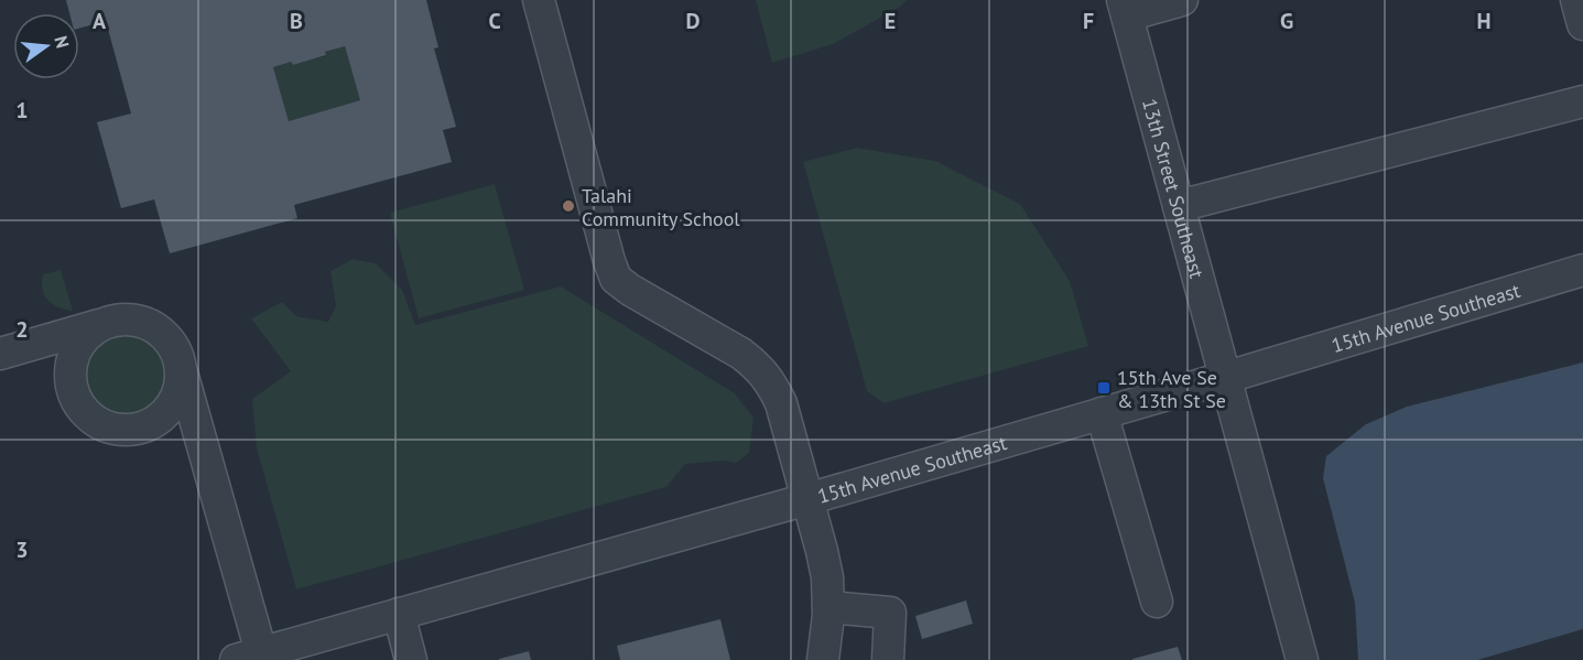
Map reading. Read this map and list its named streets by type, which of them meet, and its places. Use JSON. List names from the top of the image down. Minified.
{"streets":{"street":["13th Street Southeast","15th Avenue Southeast"]},"crossings":[["13th Street Southeast","15th Avenue Southeast"]],"places":{"other":["Talahi Community School"],"transit":["15th Ave Se & 13th St Se"]},"north":"right","grid":{"columns":["A","B","C","D","E","F","G","H"],"rows":["1","2","3"]}}
